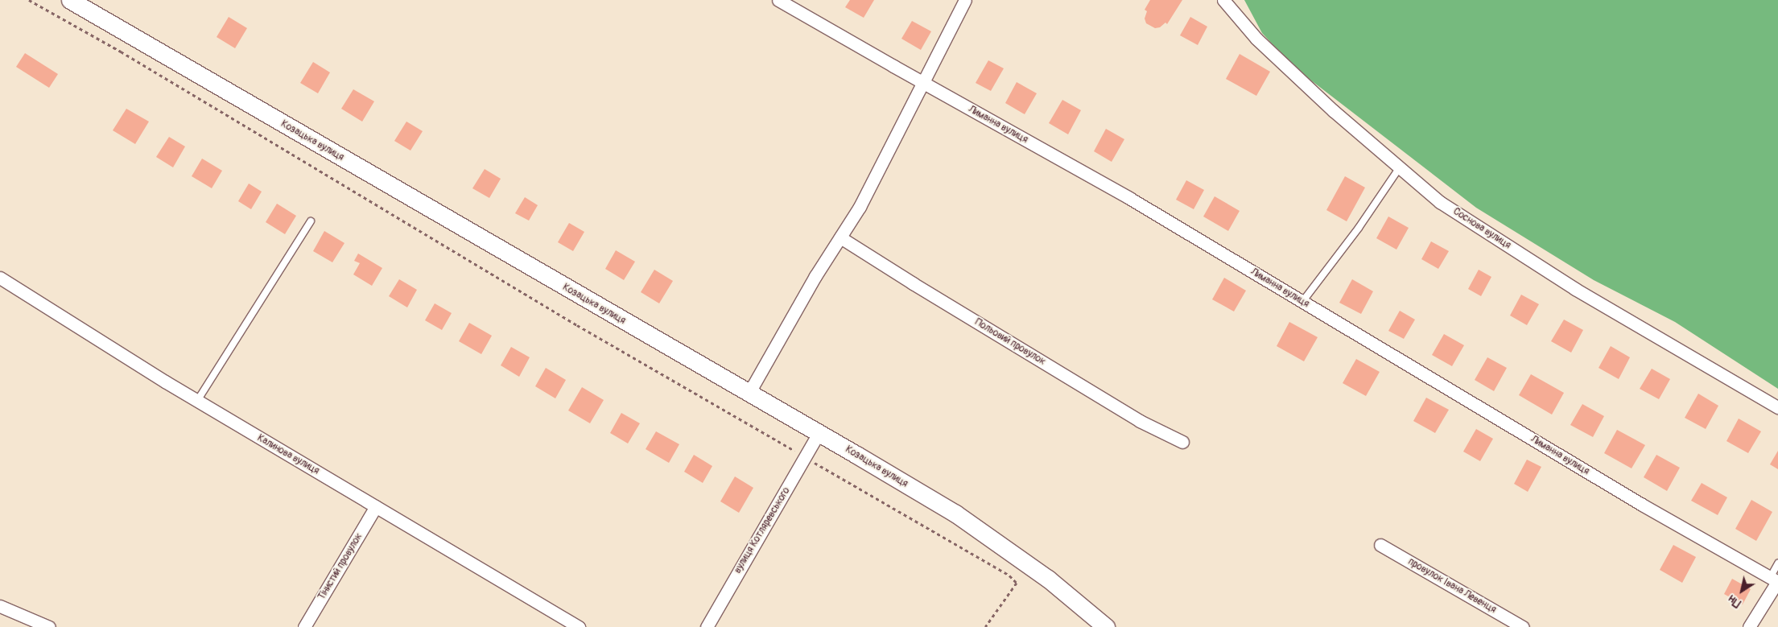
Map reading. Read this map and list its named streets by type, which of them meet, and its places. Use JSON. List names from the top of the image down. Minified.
{"streets":{"main road":["Козацька вулиця"],"street":["Лиманна вулиця","Соснова вулиця","Польовий провулок","Калинова вулиця","вулиця Котляревського","Тінистий провулок","провулок Івана Левенця"]},"crossings":[["Козацька вулиця","вулиця Котляревського"],["Калинова вулиця","Тінистий провулок"]],"north":"bottom left"}
